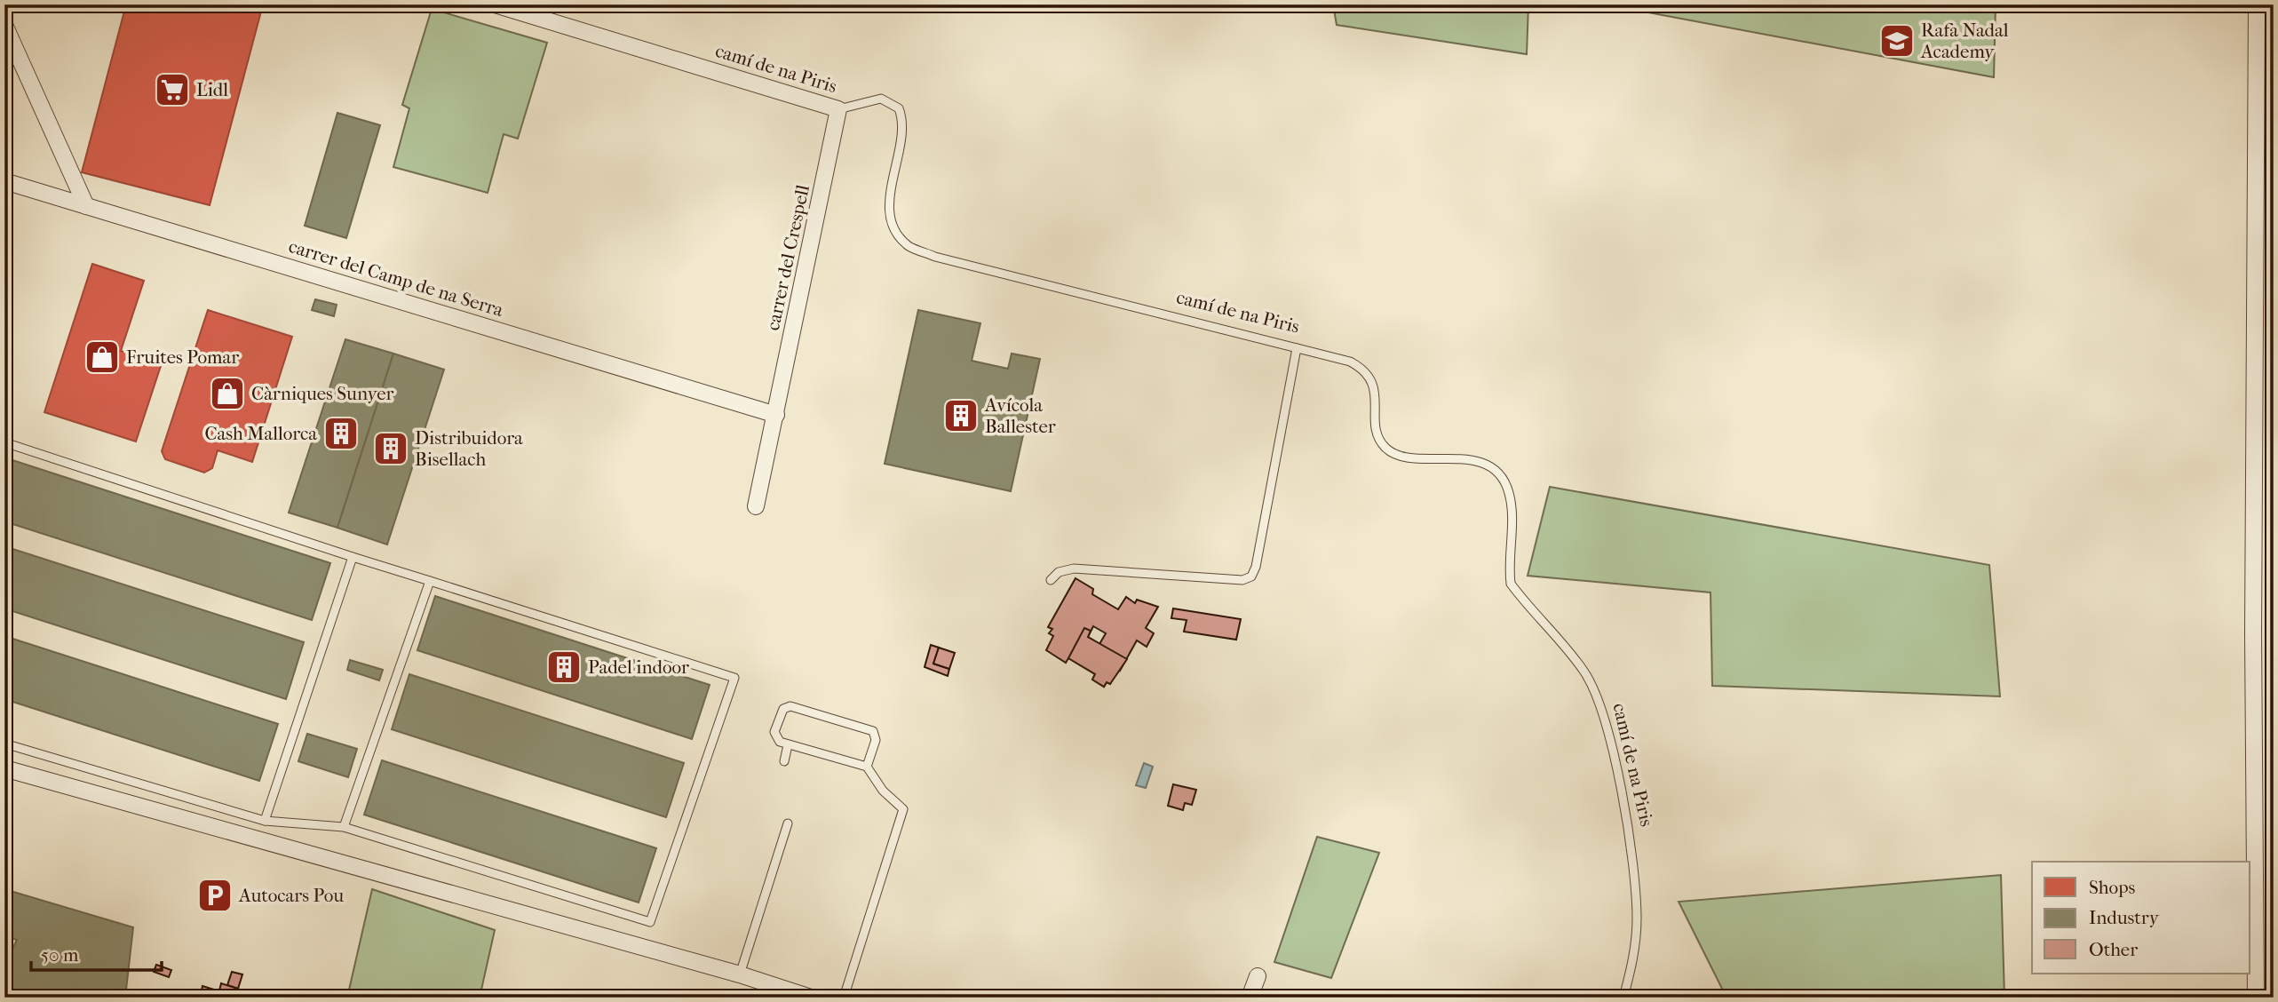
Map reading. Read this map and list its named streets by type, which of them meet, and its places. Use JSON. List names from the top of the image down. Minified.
{"streets":{"street":["camí de na Piris","carrer del Crespell","carrer del Camp de na Serra"]},"crossings":[["camí de na Piris","carrer del Crespell"],["carrer del Crespell","carrer del Camp de na Serra"]],"places":{"school or university":["Rafa Nadal Academy"],"supermarket":["Lidl"],"shop":["Fruites Pomar","Càrniques Sunyer"],"building":["Avícola Ballester","Cash Mallorca","Distribuidora Bisellach","Padel indoor"],"parking":["Autocars Pou"]},"legend":["Shops","Industry","Other"],"scale_bar":"50 m"}
